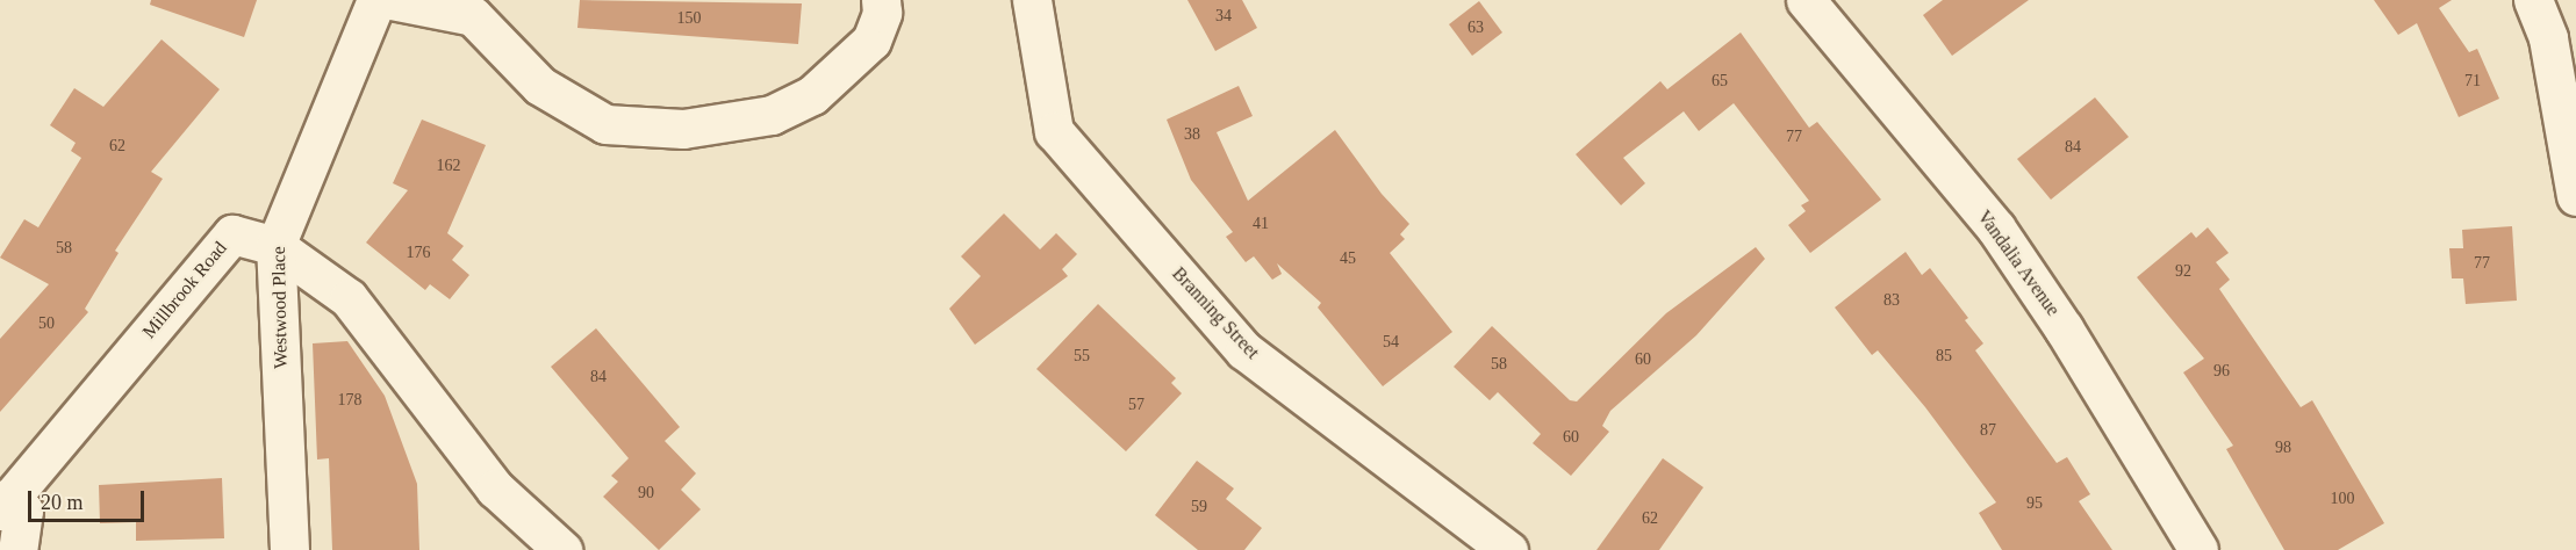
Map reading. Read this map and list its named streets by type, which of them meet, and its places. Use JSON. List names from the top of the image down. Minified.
{"streets":{"street":["Vandalia Avenue","Millbrook Road","Westwood Place","Branning Street"]},"crossings":[["Millbrook Road","Westwood Place"]],"house_numbers":["34","150","63","65","71","38","77","62","84","162","41","58","176","45","77","92","83","50","54","55","85","60","58","96","84","178","57","87","60","98","90","100","95","59","62"],"scale_bar":"20 m"}
